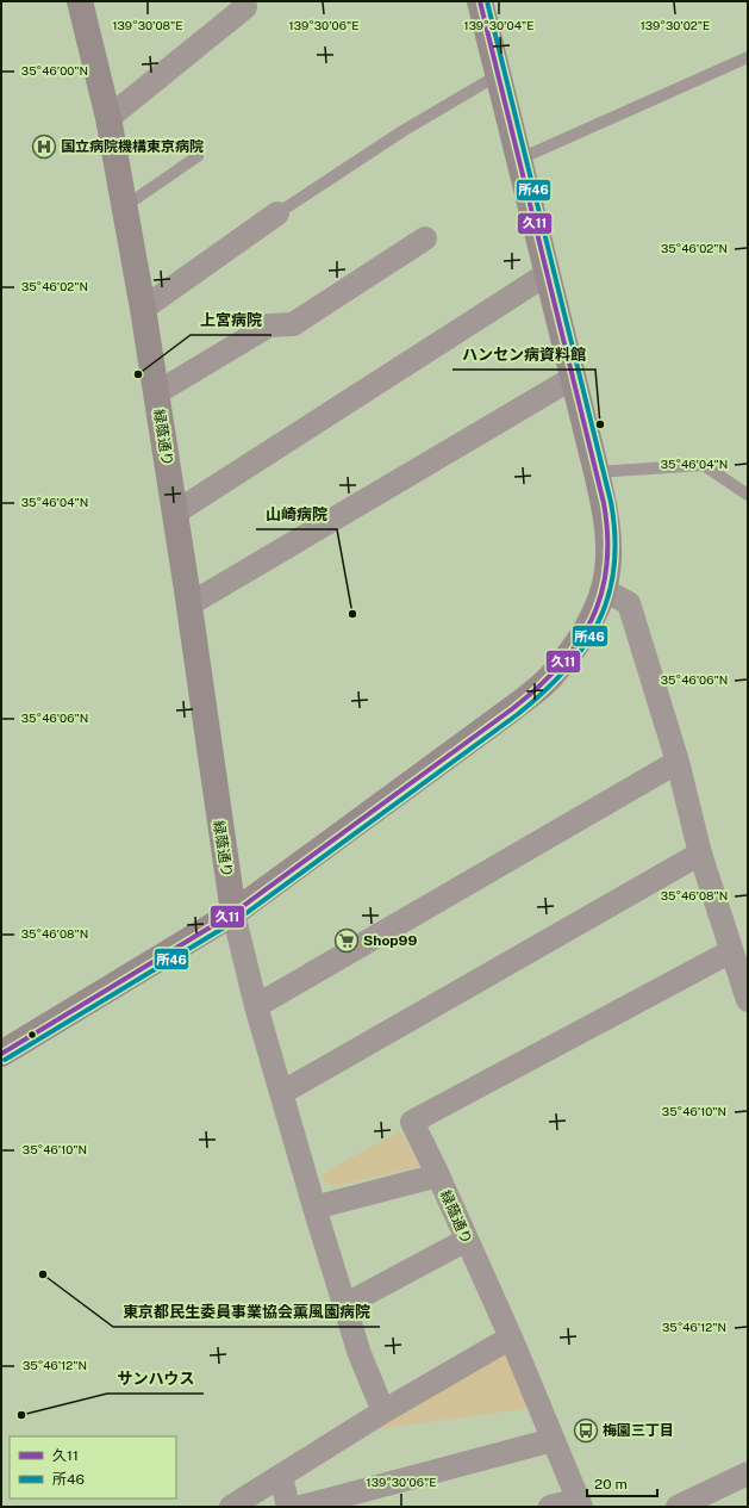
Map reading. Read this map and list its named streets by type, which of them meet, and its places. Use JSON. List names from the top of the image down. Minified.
{"streets":{"main road":["緑蔭通り"]},"places":{"hospital":["国立病院機構東京病院"],"other":["上宮病院","ハンセン病資料館","山崎病院","東京都民生委員事業協会薫風園病院","サンハウス"],"supermarket":["Shop99"],"bus stop":["梅園三丁目"]},"lines":["transit line 久11","transit line 所46"],"legend":["久11","所46"],"scale_bar":"20 m","coordinates":["139°30'08\"E","139°30'06\"E","139°30'04\"E","139°30'02\"E","35°46'00\"N","35°46'02\"N","35°46'04\"N","35°46'06\"N","35°46'08\"N","35°46'10\"N","35°46'12\"N"]}
